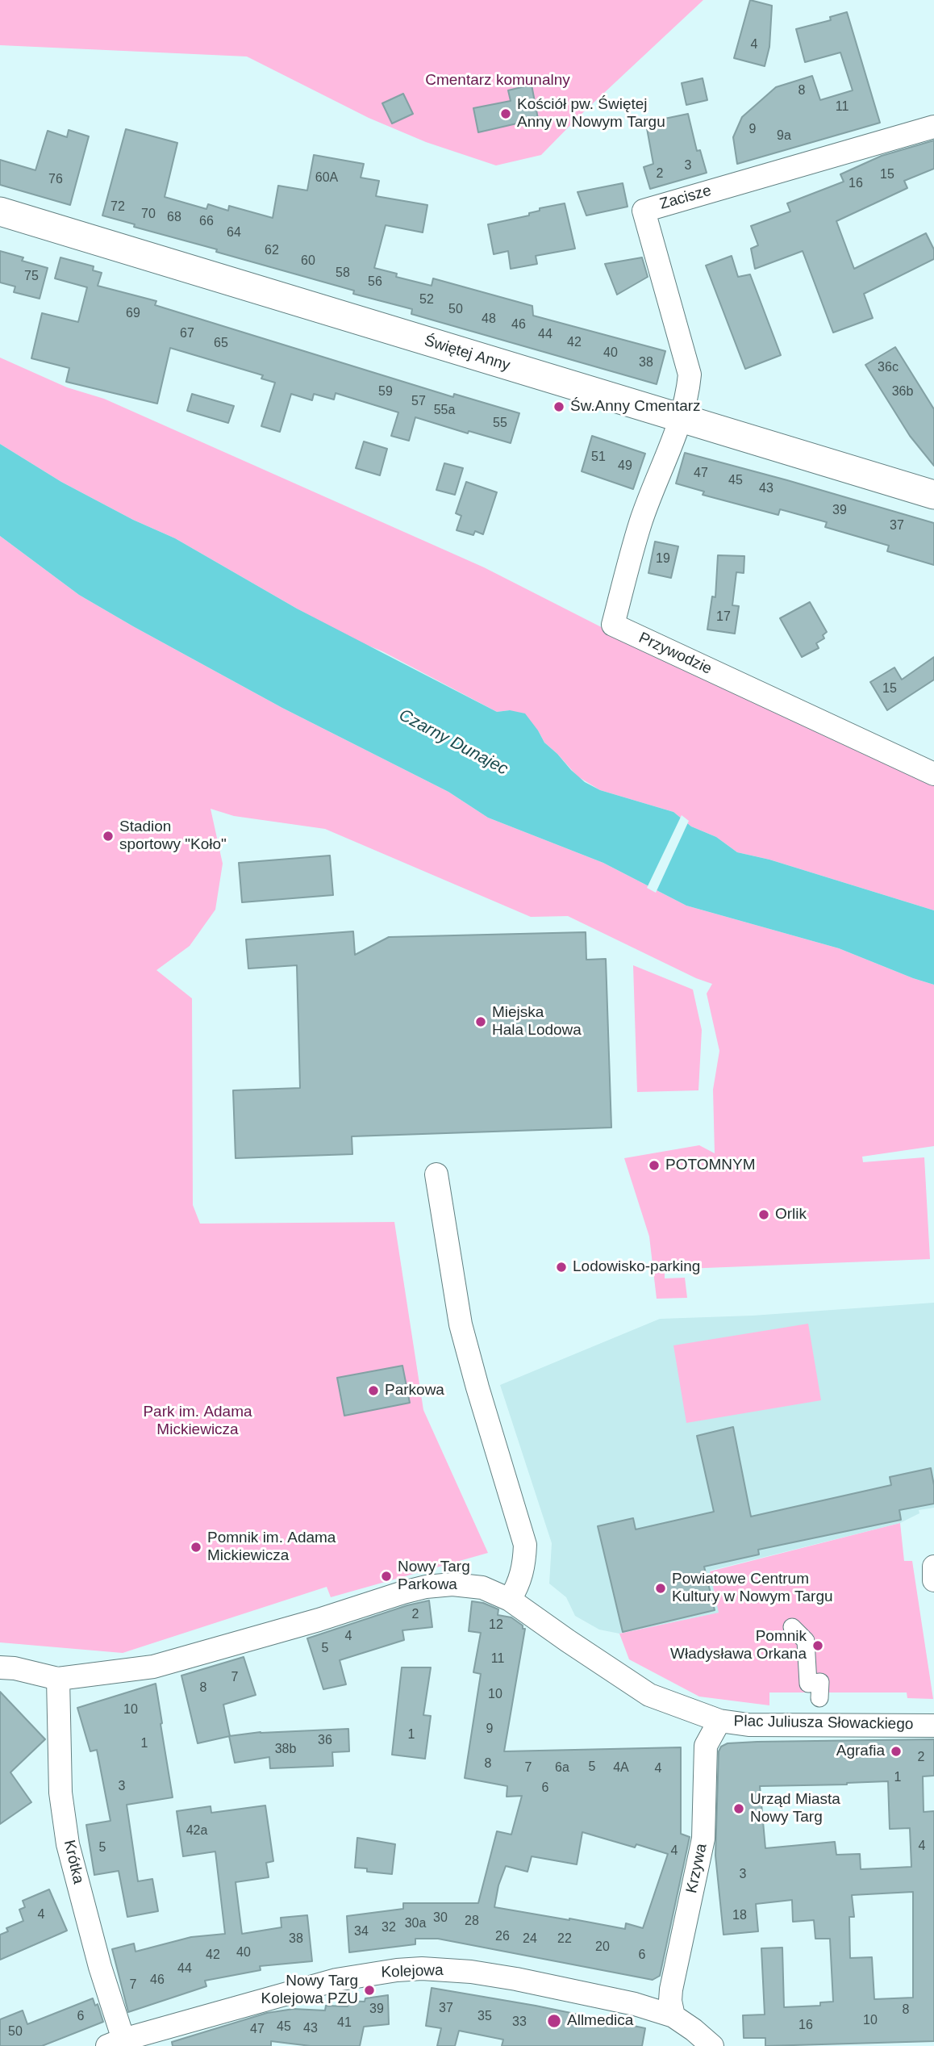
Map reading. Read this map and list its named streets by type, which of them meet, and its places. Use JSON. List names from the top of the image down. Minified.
{"streets":{"street":["Zacisze","Świętej Anny","Przywodzie","Plac Juliusza Słowackiego","Krótka","Krzywa","Kolejowa"]},"crossings":[["Zacisze","Świętej Anny"],["Zacisze","Przywodzie"],["Świętej Anny","Przywodzie"],["Plac Juliusza Słowackiego","Krzywa"],["Krótka","Kolejowa"],["Krzywa","Kolejowa"]],"water":["Czarny Dunajec"],"parks":["Cmentarz komunalny","Park im. Adama Mickiewicza"],"places":["Kościół pw. Świętej Anny w Nowym Targu","Św.Anny Cmentarz","Stadion sportowy \"Koło\"","Miejska Hala Lodowa","POTOMNYM","Orlik","Lodowisko-parking","Parkowa","Pomnik im. Adama Mickiewicza","Nowy Targ Parkowa","Powiatowe Centrum Kultury w Nowym Targu","Pomnik Władysława Orkana","Agrafia","Urząd Miasta Nowy Targ","Nowy Targ Kolejowa PZU","Allmedica"],"house_numbers":["4","8","11","9","9a","3","2","15","60A","76","16","72","70","68","66","64","62","60","58","75","56","52","50","69","48","46","67","44","42","65","40","38","36c","59","36b","57","55a","55","51","49","47","45","43","39","37","19","17","15","2","12","4","5","11","7","8","10","10","9","1","36","1","38b","2","8","5","7","6a","4A","4","1","3","6","42a","4","5","4","3","4","18","30","28","30a","32","34","26","38","24","22","20","40","42","6","44","46","7","37","39","8","6","35","10","33","41","16","45","43","47","50"]}
